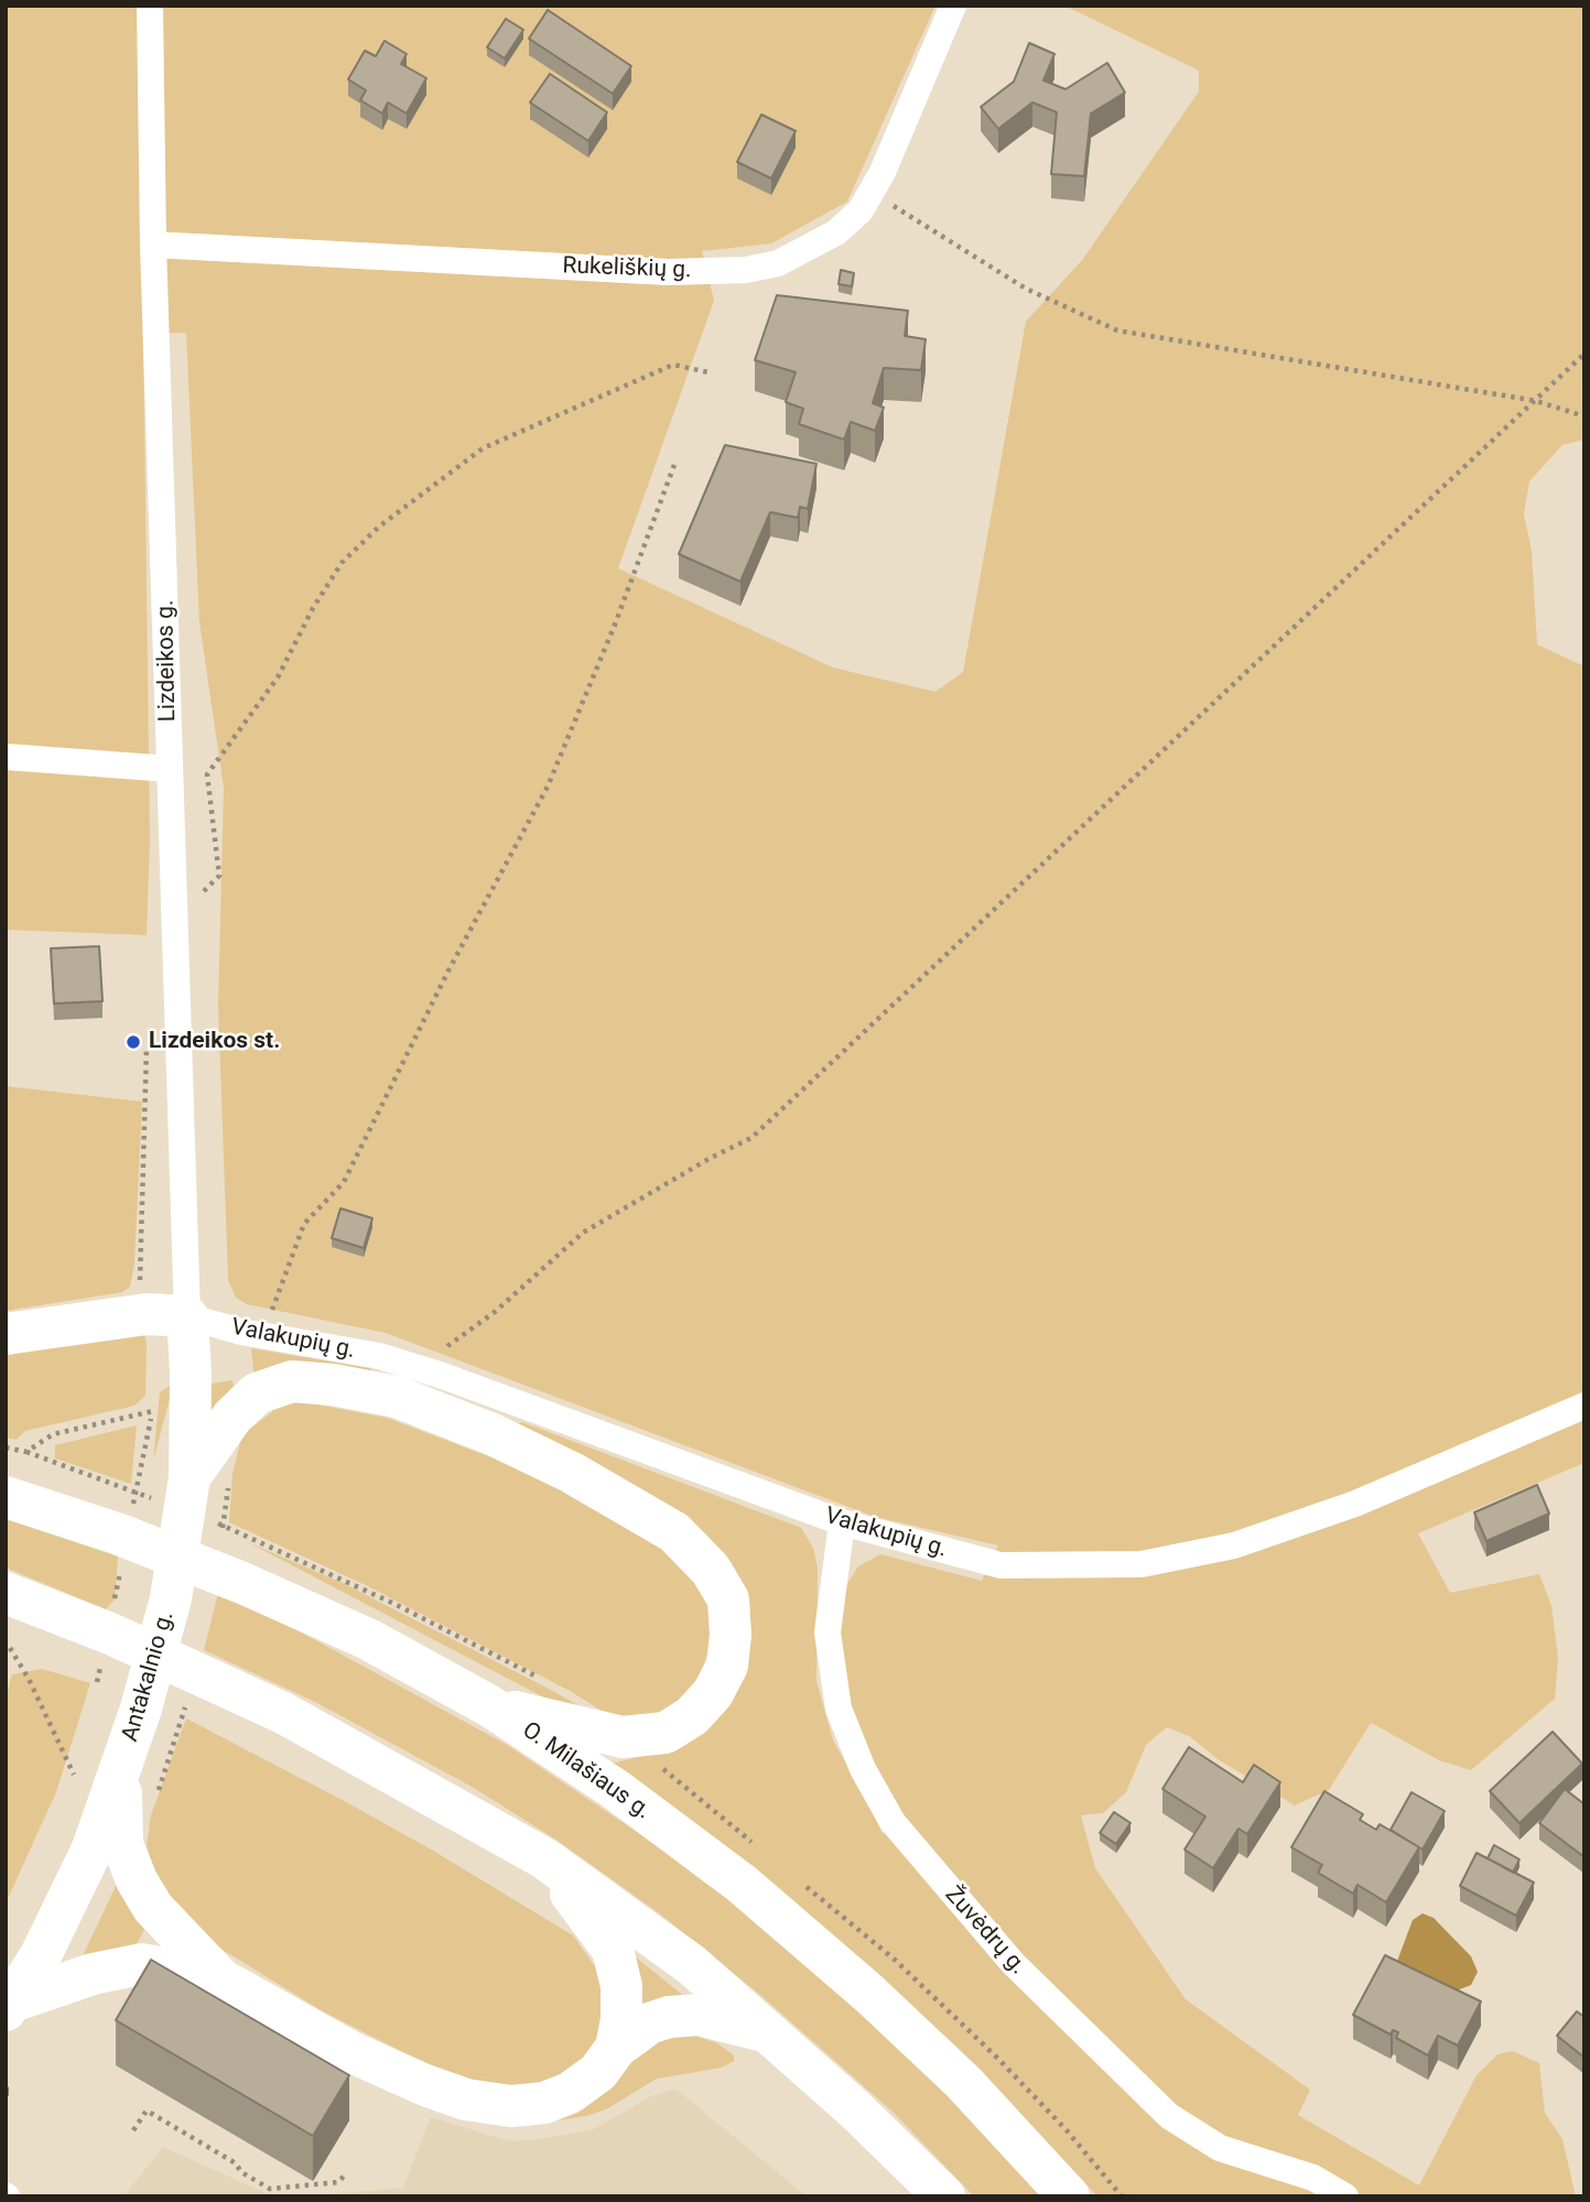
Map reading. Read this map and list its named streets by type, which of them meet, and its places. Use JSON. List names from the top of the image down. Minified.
{"streets":{"main road":["Antakalnio g.","O. Milašiaus g."],"street":["Rukeliškių g.","Lizdeikos g.","Valakupių g.","Žuvėdrų g."]},"crossings":[["Rukeliškių g.","Lizdeikos g."],["Lizdeikos g.","Valakupių g."],["Lizdeikos g.","Antakalnio g."],["Valakupių g.","Antakalnio g."],["Valakupių g.","Žuvėdrų g."]],"places":["Lizdeikos st."]}
